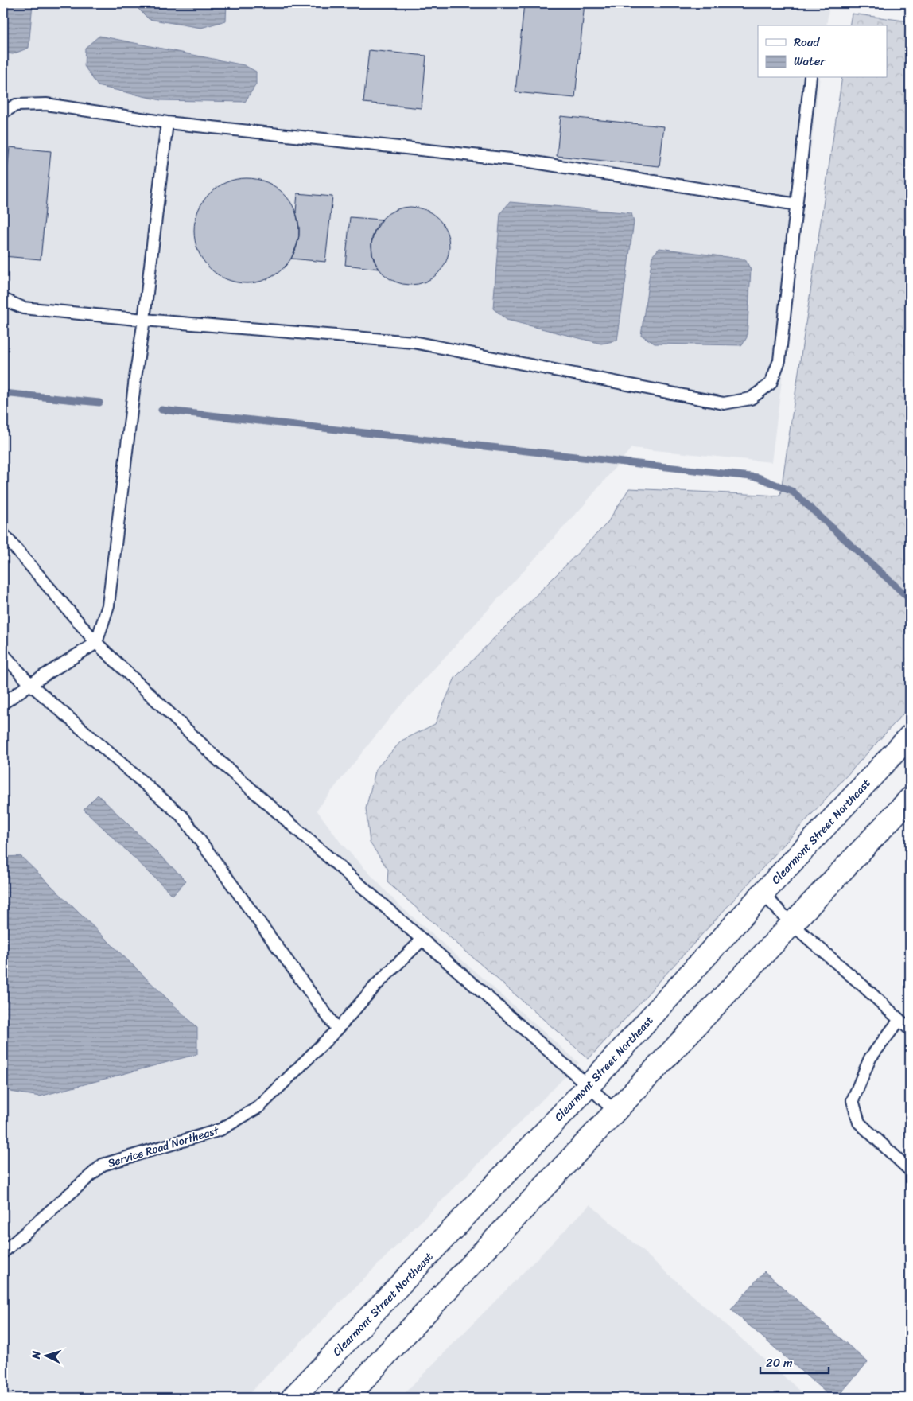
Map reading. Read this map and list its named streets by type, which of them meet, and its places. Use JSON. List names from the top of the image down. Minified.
{"streets":{"street":["Clearmont Street Northeast"],"lane":["Service Road Northeast"]},"legend":["Road","Water"],"scale_bar":"20 m","north":"left"}
